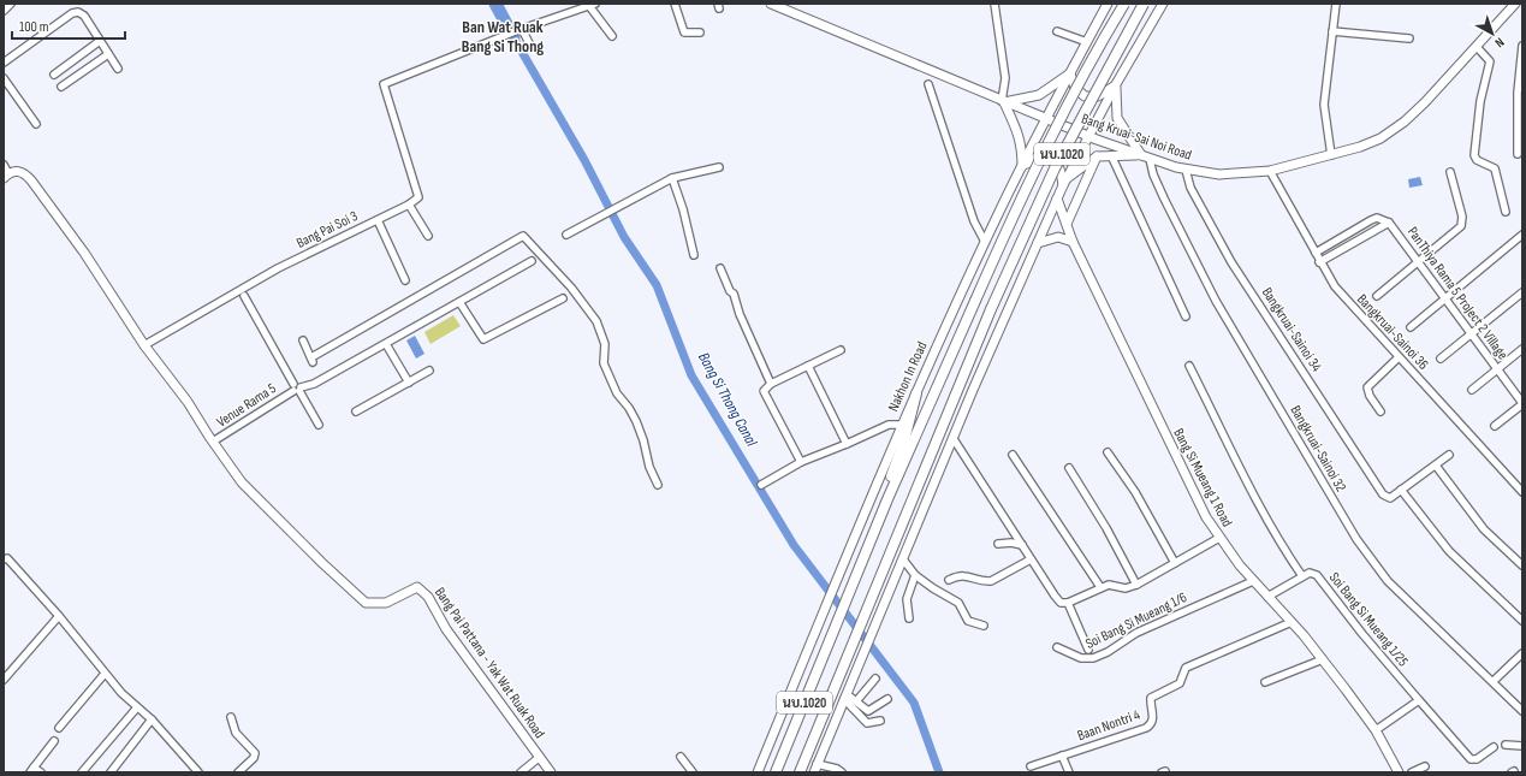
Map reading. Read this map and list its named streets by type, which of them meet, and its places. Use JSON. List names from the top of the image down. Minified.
{"streets":{"main road":["Bang Kruai-Sai Noi Road","นบ.1020","Nakhon In Road","Bang Si Mueang 1 Road","Bang Pai Pattana - Yak Wat Ruak Road"],"street":["Bang Pai Soi 3","PanThiya Rama 5 ProJect 2 Village","Bangkruai-Sainoi 34","Bangkruai-Sainoi 36","Venue Rama 5","Bangkruai-Sainoi 32","Soi Bang Si Mueang 1/25","Soi Bang Si Mueang 1/6","Baan Nontri 4"]},"crossings":[["Bang Kruai-Sai Noi Road","นบ.1020"],["Bang Kruai-Sai Noi Road","Bangkruai-Sainoi 34"],["Bang Kruai-Sai Noi Road","Bangkruai-Sainoi 36"],["Bang Kruai-Sai Noi Road","Nakhon In Road"],["Bang Kruai-Sai Noi Road","Bangkruai-Sainoi 32"],["นบ.1020","Bang Si Mueang 1 Road"],["Bang Pai Soi 3","Bang Pai Pattana - Yak Wat Ruak Road"],["Venue Rama 5","Bang Pai Pattana - Yak Wat Ruak Road"],["Bang Si Mueang 1 Road","Soi Bang Si Mueang 1/6"],["Bang Si Mueang 1 Road","Baan Nontri 4"]],"districts":["Ban Wat Ruak Bang Si Thong"],"water":["Bang Si Thong Canal"],"scale_bar":"100 m","north":"bottom right"}
